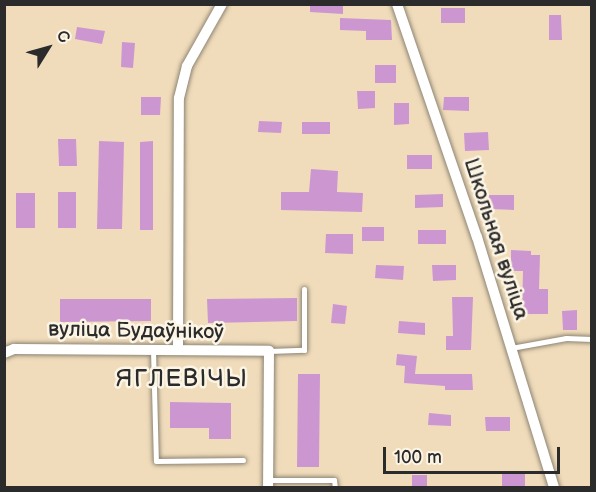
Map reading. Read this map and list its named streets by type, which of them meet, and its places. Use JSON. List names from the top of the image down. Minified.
{"streets":{"street":["Школьная вуліца","вуліца Будаўнікоў"]},"districts":["ЯГЛЕВІЧЫ"],"scale_bar":"100 m","north":"top right"}
